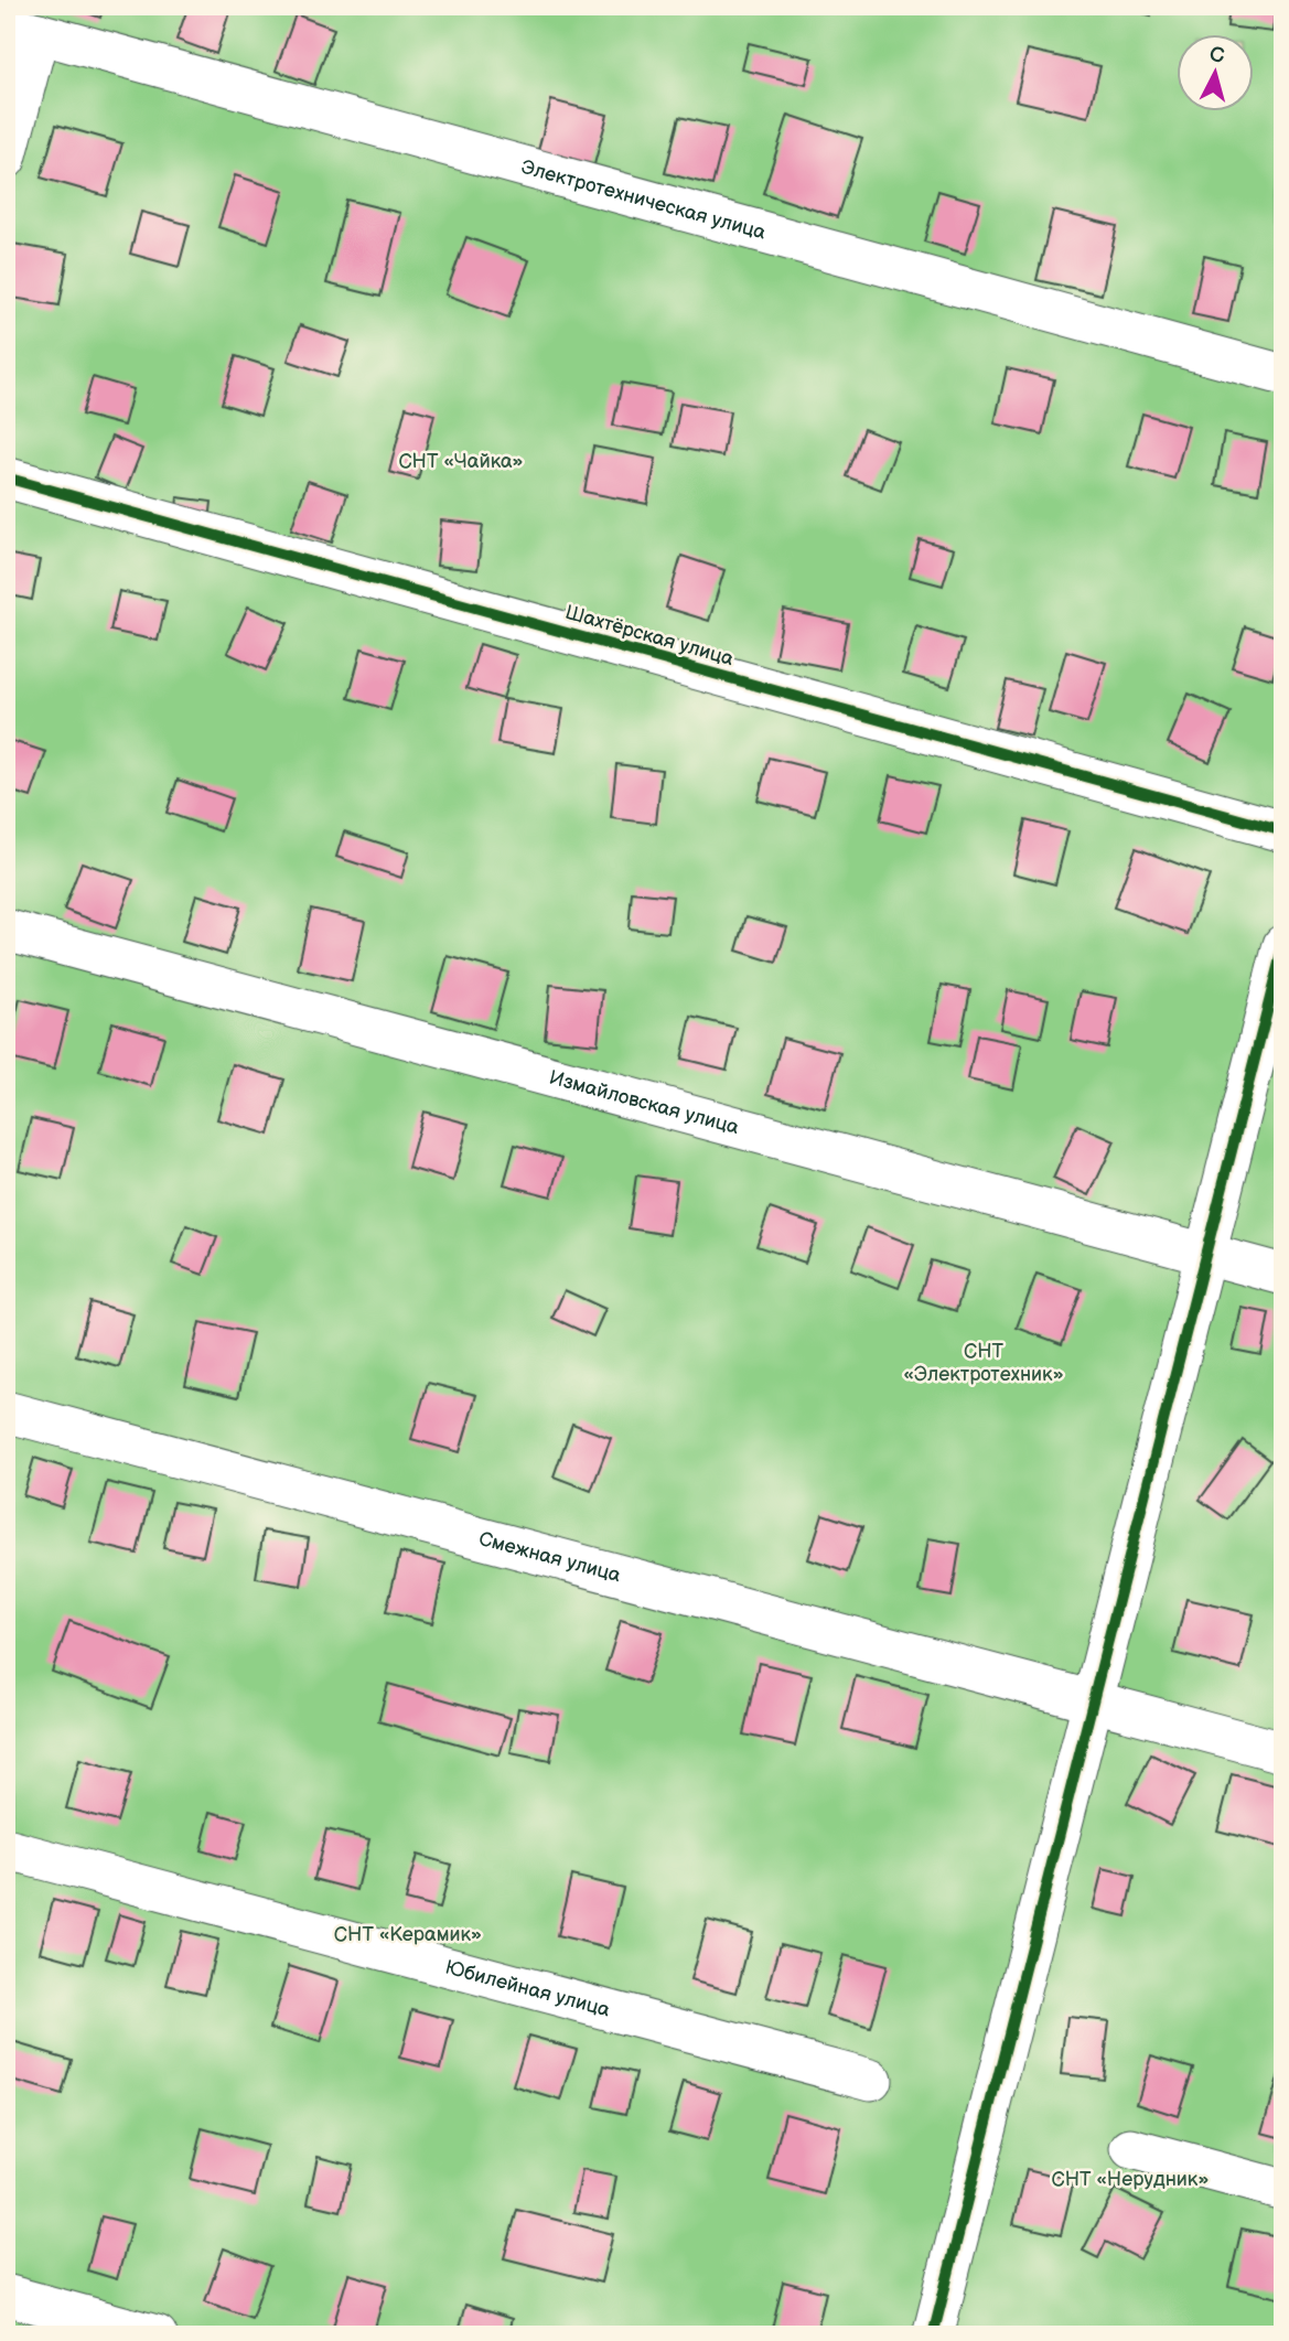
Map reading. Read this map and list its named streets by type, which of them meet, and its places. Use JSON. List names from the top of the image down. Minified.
{"streets":{"street":["Электротехническая улица","Шахтёрская улица","Измайловская улица","Смежная улица","Юбилейная улица"]},"parks":["СНТ «Чайка»","СНТ «Электротехник»","СНТ «Керамик»","СНТ «Нерудник»"],"north":"top"}
